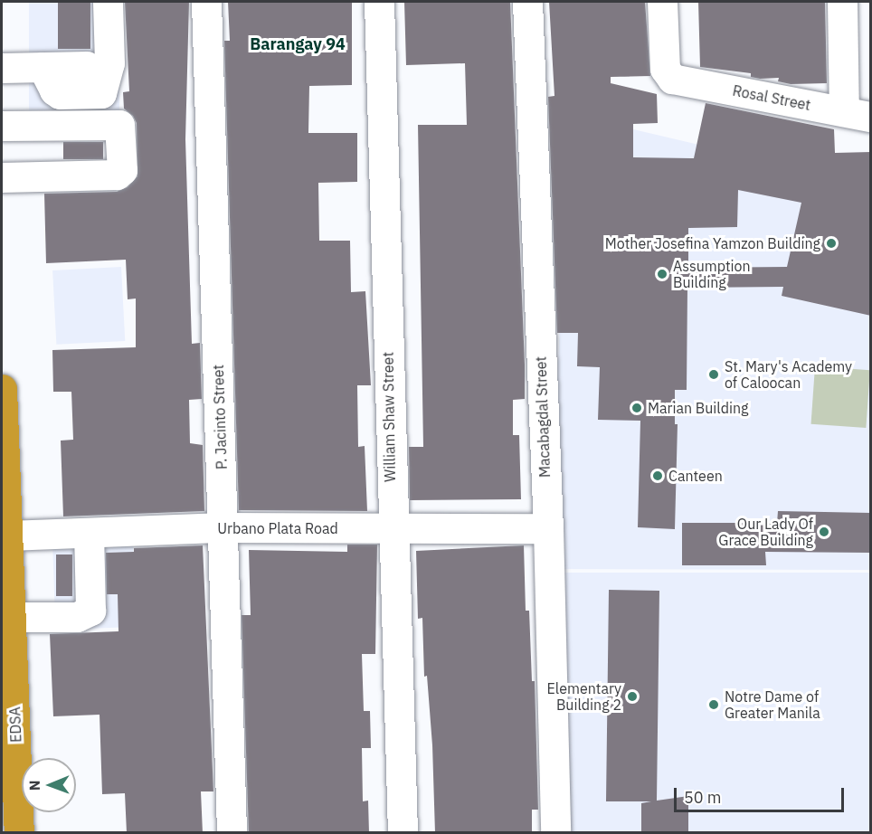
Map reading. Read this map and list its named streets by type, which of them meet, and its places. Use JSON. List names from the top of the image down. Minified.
{"streets":{"highway":["EDSA"],"street":["Rosal Street","P. Jacinto Street","William Shaw Street","Macabagdal Street","Urbano Plata Road"]},"crossings":[["P. Jacinto Street","Urbano Plata Road"],["William Shaw Street","Urbano Plata Road"],["Macabagdal Street","Urbano Plata Road"],["Urbano Plata Road","EDSA"]],"districts":["Barangay 94"],"places":["Mother Josefina Yamzon Building","Assumption Building","St. Mary's Academy of Caloocan","Marian Building","Canteen","Our Lady Of Grace Building","Elementary Building 2","Notre Dame of Greater Manila"],"scale_bar":"50 m","north":"left"}
